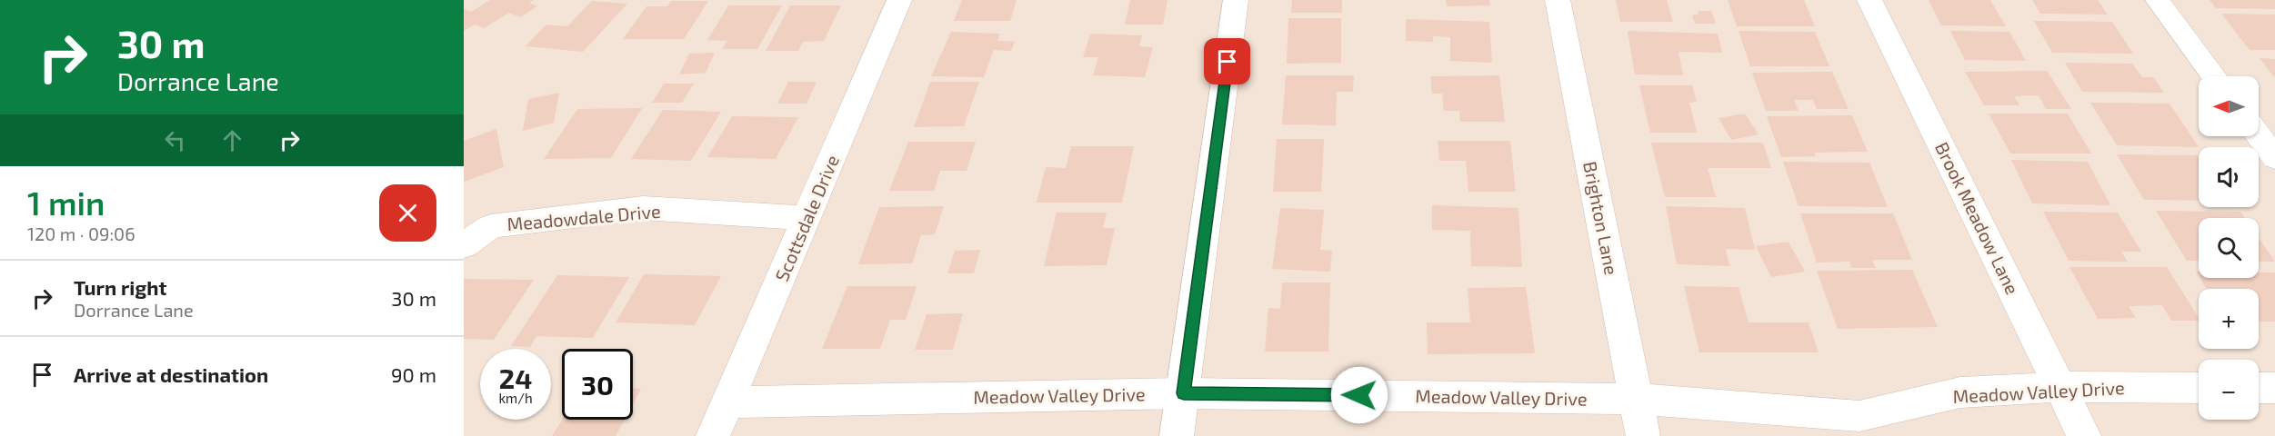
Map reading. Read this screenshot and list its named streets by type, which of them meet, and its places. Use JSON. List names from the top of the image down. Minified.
{"streets":{"street":["Meadowdale Drive","Scottsdale Drive","Brighton Lane","Brook Meadow Lane","Meadow Valley Drive"]},"crossings":[["Meadowdale Drive","Scottsdale Drive"],["Scottsdale Drive","Meadow Valley Drive"],["Brighton Lane","Meadow Valley Drive"],["Brook Meadow Lane","Meadow Valley Drive"]],"north":"left","page":{"turn":["30 m","Dorrance Lane"],"map_buttons":["+","−"],"heading":["1 min","120 m · 09:06"],"list":[{"name":"Turn right","note":"Dorrance Lane","value":"30 m"},{"name":"Arrive at destination","value":"90 m"}],"speed":"24 km/h","limit":"30"}}
